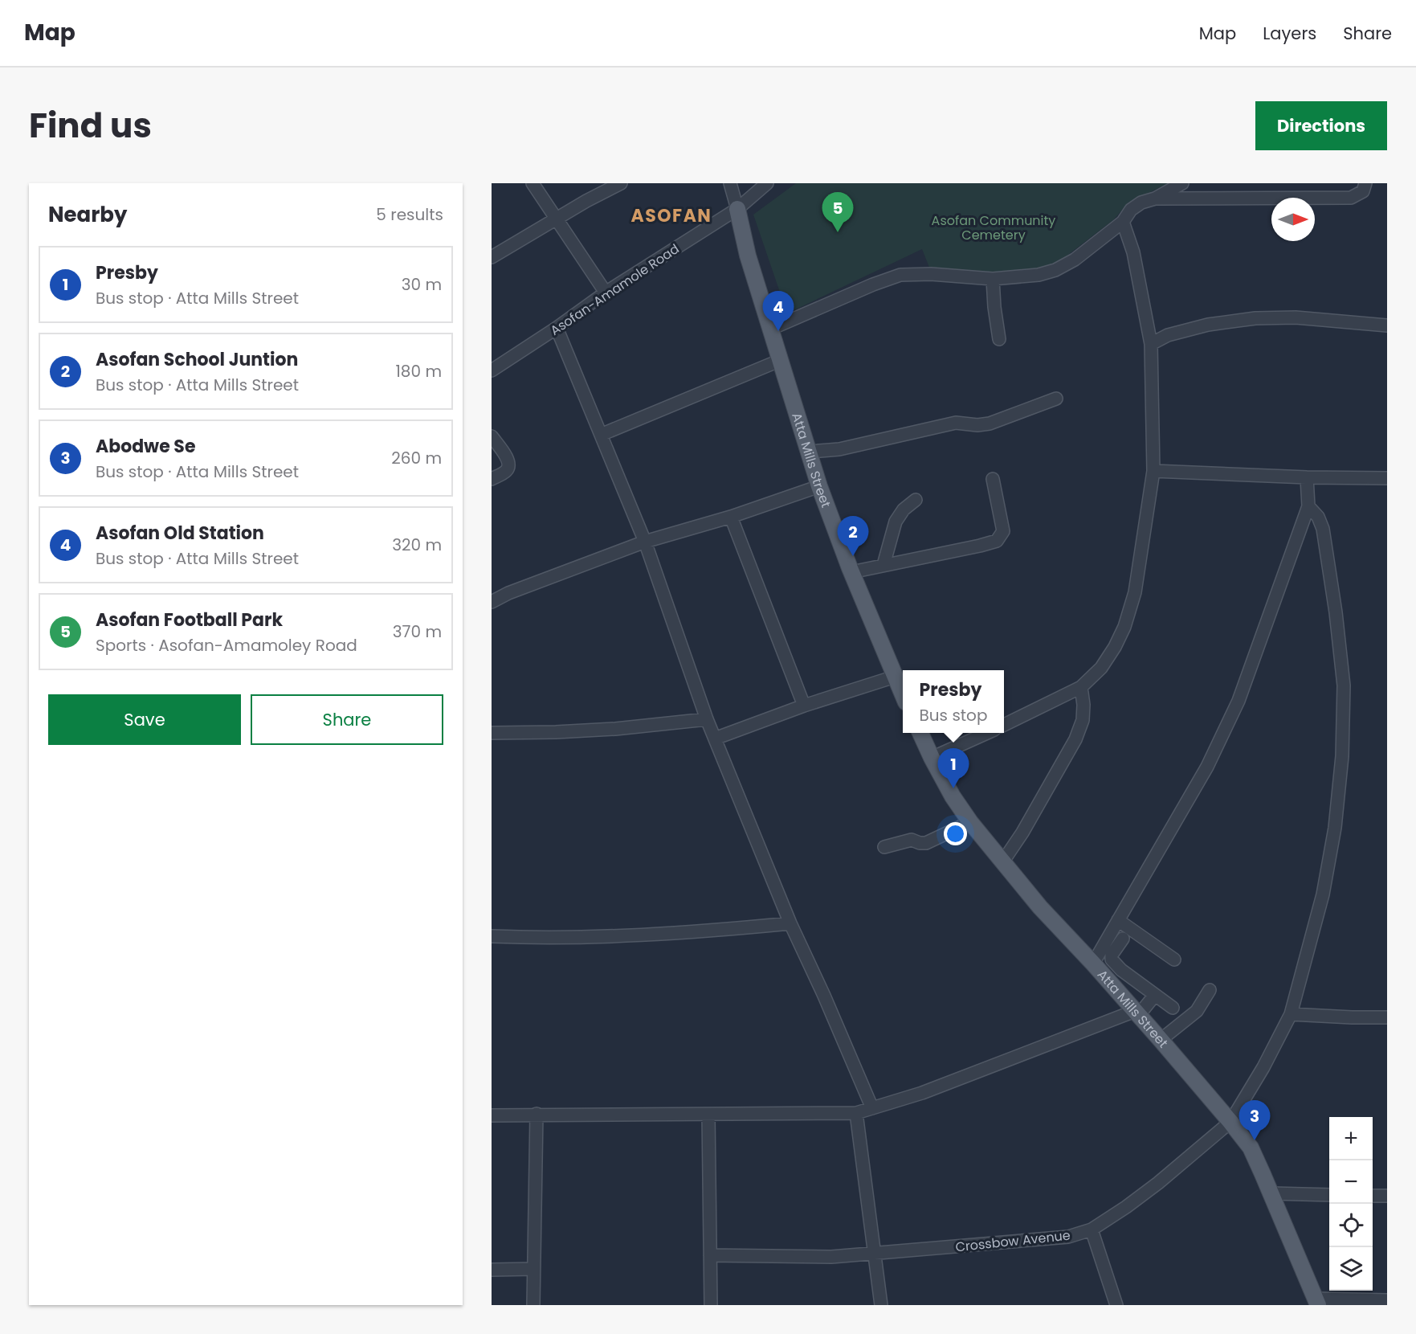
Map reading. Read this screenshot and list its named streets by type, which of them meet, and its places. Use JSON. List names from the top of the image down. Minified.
{"streets":{"main road":["Atta Mills Street"],"street":["Asofan-Amamole Road","Crossbow Avenue"]},"crossings":[["Asofan-Amamole Road","Atta Mills Street"],["Atta Mills Street","Crossbow Avenue"]],"districts":["ASOFAN"],"parks":["Asofan Community Cemetery"],"north":"right","page":{"header":"Map","nav":["Map","Layers","Share"],"title":"Find us","buttons":["Directions",["Save","Share"]],"heading":["Nearby","5 results"],"pins":["5","4","2","1","3"],"list":[{"mark":"1","name":"Presby","note":"Bus stop · Atta Mills Street","value":"30 m"},{"mark":"2","name":"Asofan School Juntion","note":"Bus stop · Atta Mills Street","value":"180 m"},{"mark":"3","name":"Abodwe Se","note":"Bus stop · Atta Mills Street","value":"260 m"},{"mark":"4","name":"Asofan Old Station","note":"Bus stop · Atta Mills Street","value":"320 m"},{"mark":"5","name":"Asofan Football Park","note":"Sports · Asofan-Amamoley Road","value":"370 m"}],"popup":["Presby","Bus stop"],"map_buttons":["+","−"]}}
